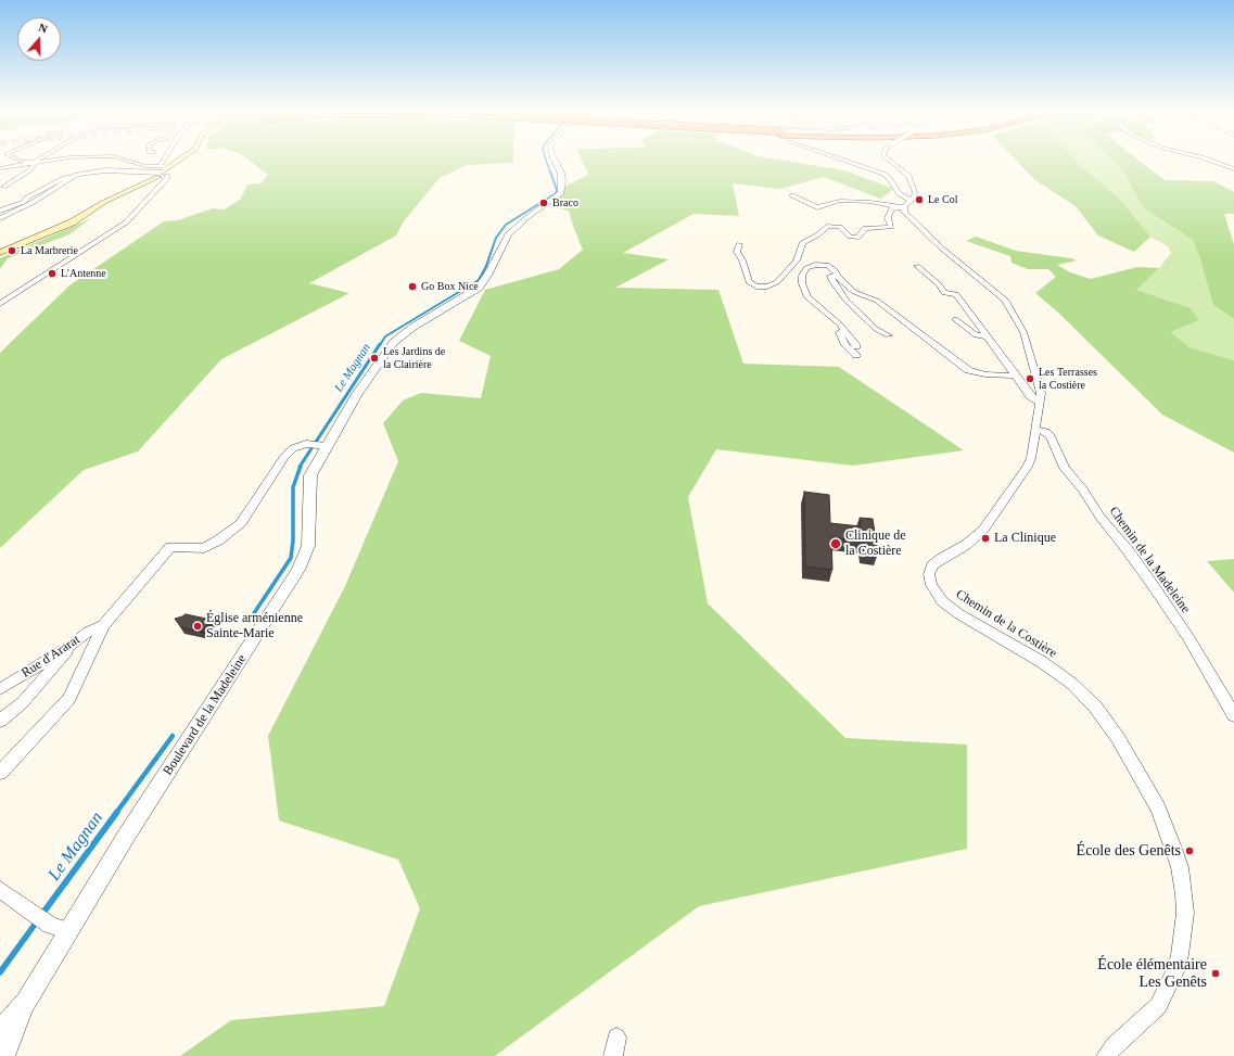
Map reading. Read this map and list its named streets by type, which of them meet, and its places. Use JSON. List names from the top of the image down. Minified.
{"streets":{"street":["Chemin de la Madeleine","Chemin de la Costière","Rue d'Ararat","Boulevard de la Madeleine"]},"crossings":[["Chemin de la Madeleine","Chemin de la Costière"]],"water":["Le Magnan"],"places":["Le Col","Braco","La Marbrerie","L'Antenne","Go Box Nice","Les Jardins de la Clairière","Les Terrasses la Costière","La Clinique","Clinique de la Costière","Église arménienne Sainte-Marie","École des Genêts","École élémentaire Les Genêts"],"north":"top"}
